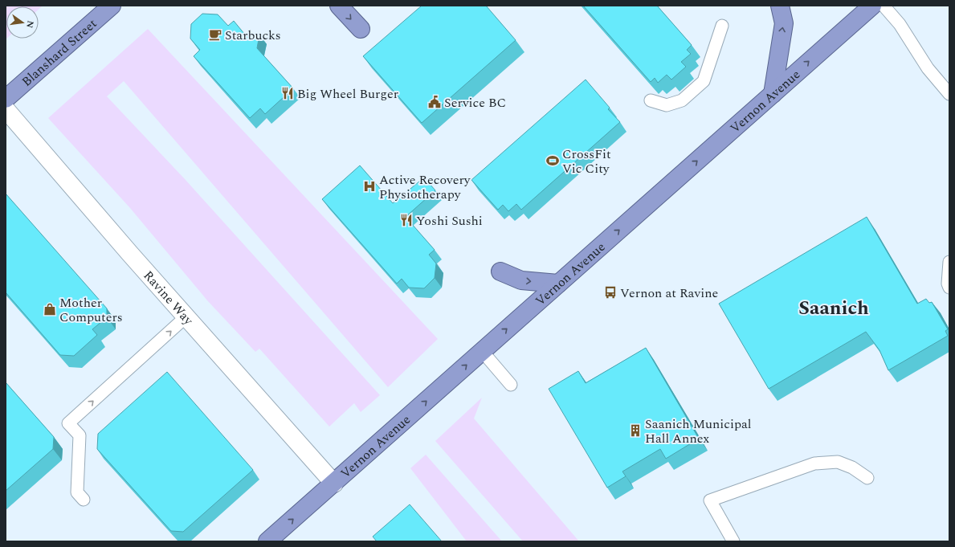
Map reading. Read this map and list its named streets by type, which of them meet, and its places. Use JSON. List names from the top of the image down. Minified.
{"streets":{"highway":["Blanshard Street","Vernon Avenue"],"street":["Ravine Way"]},"crossings":[["Vernon Avenue","Ravine Way"]],"one_way":["Vernon Avenue"],"districts":["Saanich"],"places":{"cafe":["Starbucks"],"restaurant":["Big Wheel Burger","Yoshi Sushi"],"public building":["Service BC"],"sports":["CrossFit Vic City"],"hospital":["Active Recovery Physiotherapy"],"bus stop":["Vernon at Ravine"],"shop":["Mother Computers"],"building":["Saanich Municipal Hall Annex"]},"north":"right"}
